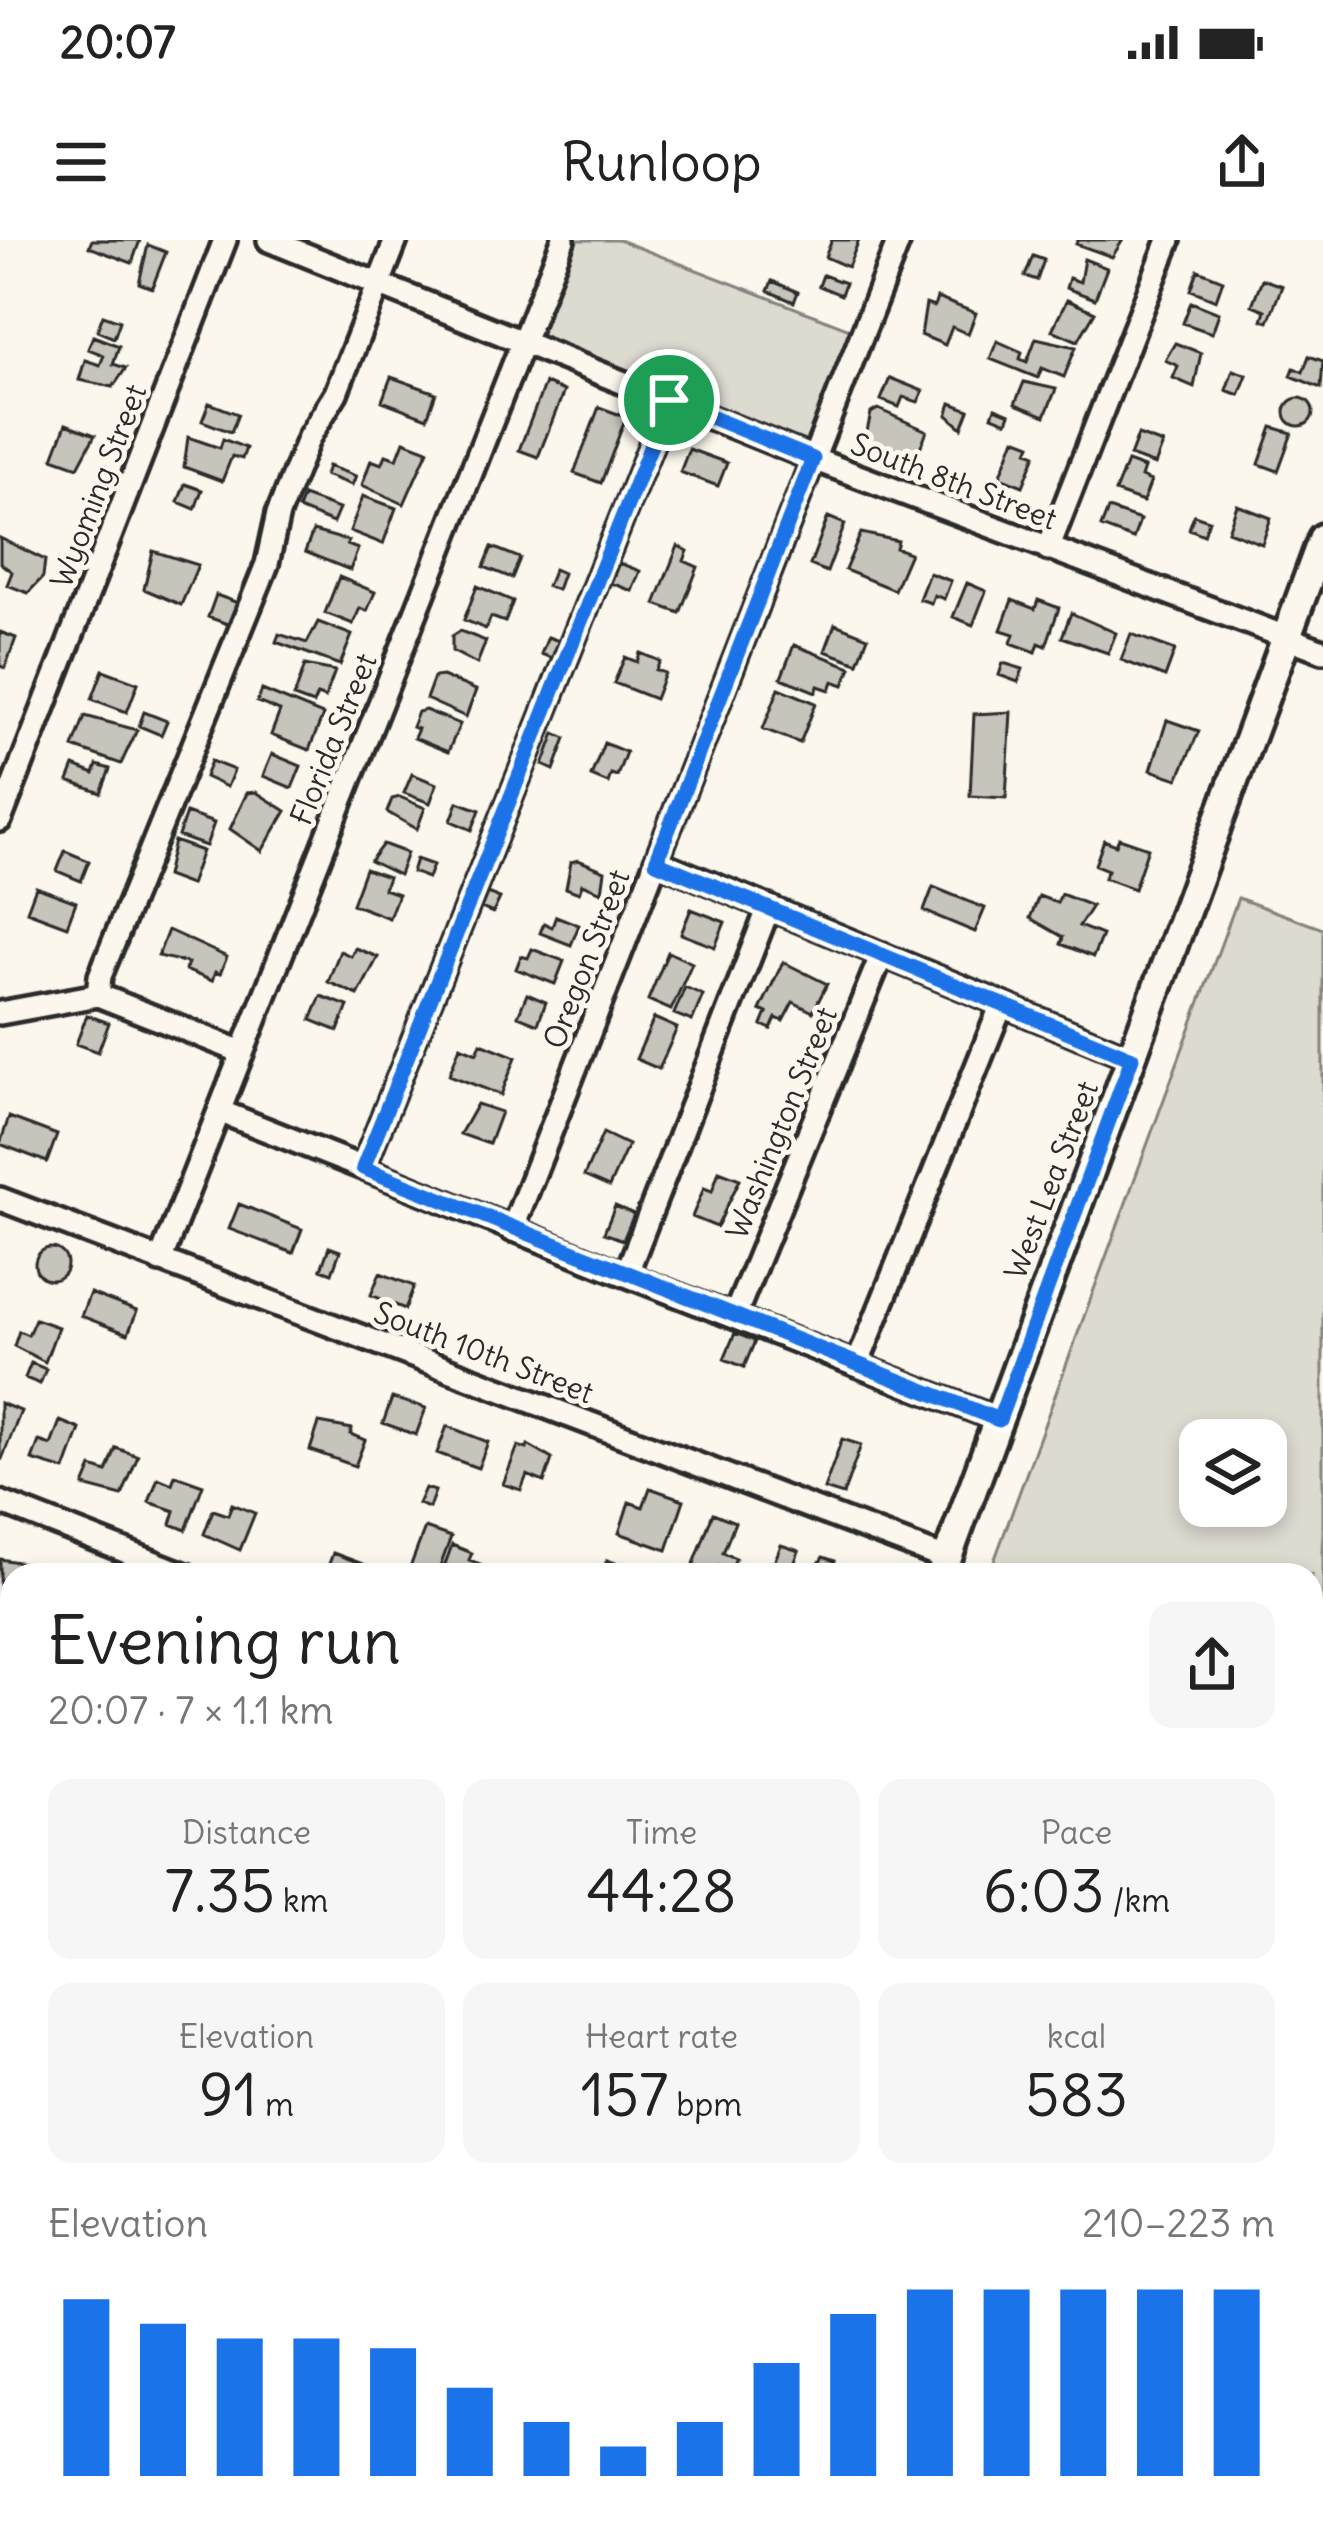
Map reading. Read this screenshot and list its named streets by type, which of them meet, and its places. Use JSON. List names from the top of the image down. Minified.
{"streets":{"main road":["West Lea Street"],"street":["South 8th Street","Wyoming Street","Florida Street","Oregon Street","Washington Street","South 10th Street"]},"crossings":[["South 8th Street","Florida Street"],["South 8th Street","Oregon Street"],["South 8th Street","West Lea Street"],["Florida Street","South 10th Street"]],"page":{"status":"20:07","header":"Runloop","heading":["Evening run","20:07 · 7 × 1.1 km"],"stats":[["Distance","7.35 km"],["Time","44:28"],["Pace","6:03 /km"],["Elevation","91 m"],["Heart rate","157 bpm"],["kcal","583"]],"chart":["Elevation","210–223 m"]}}
